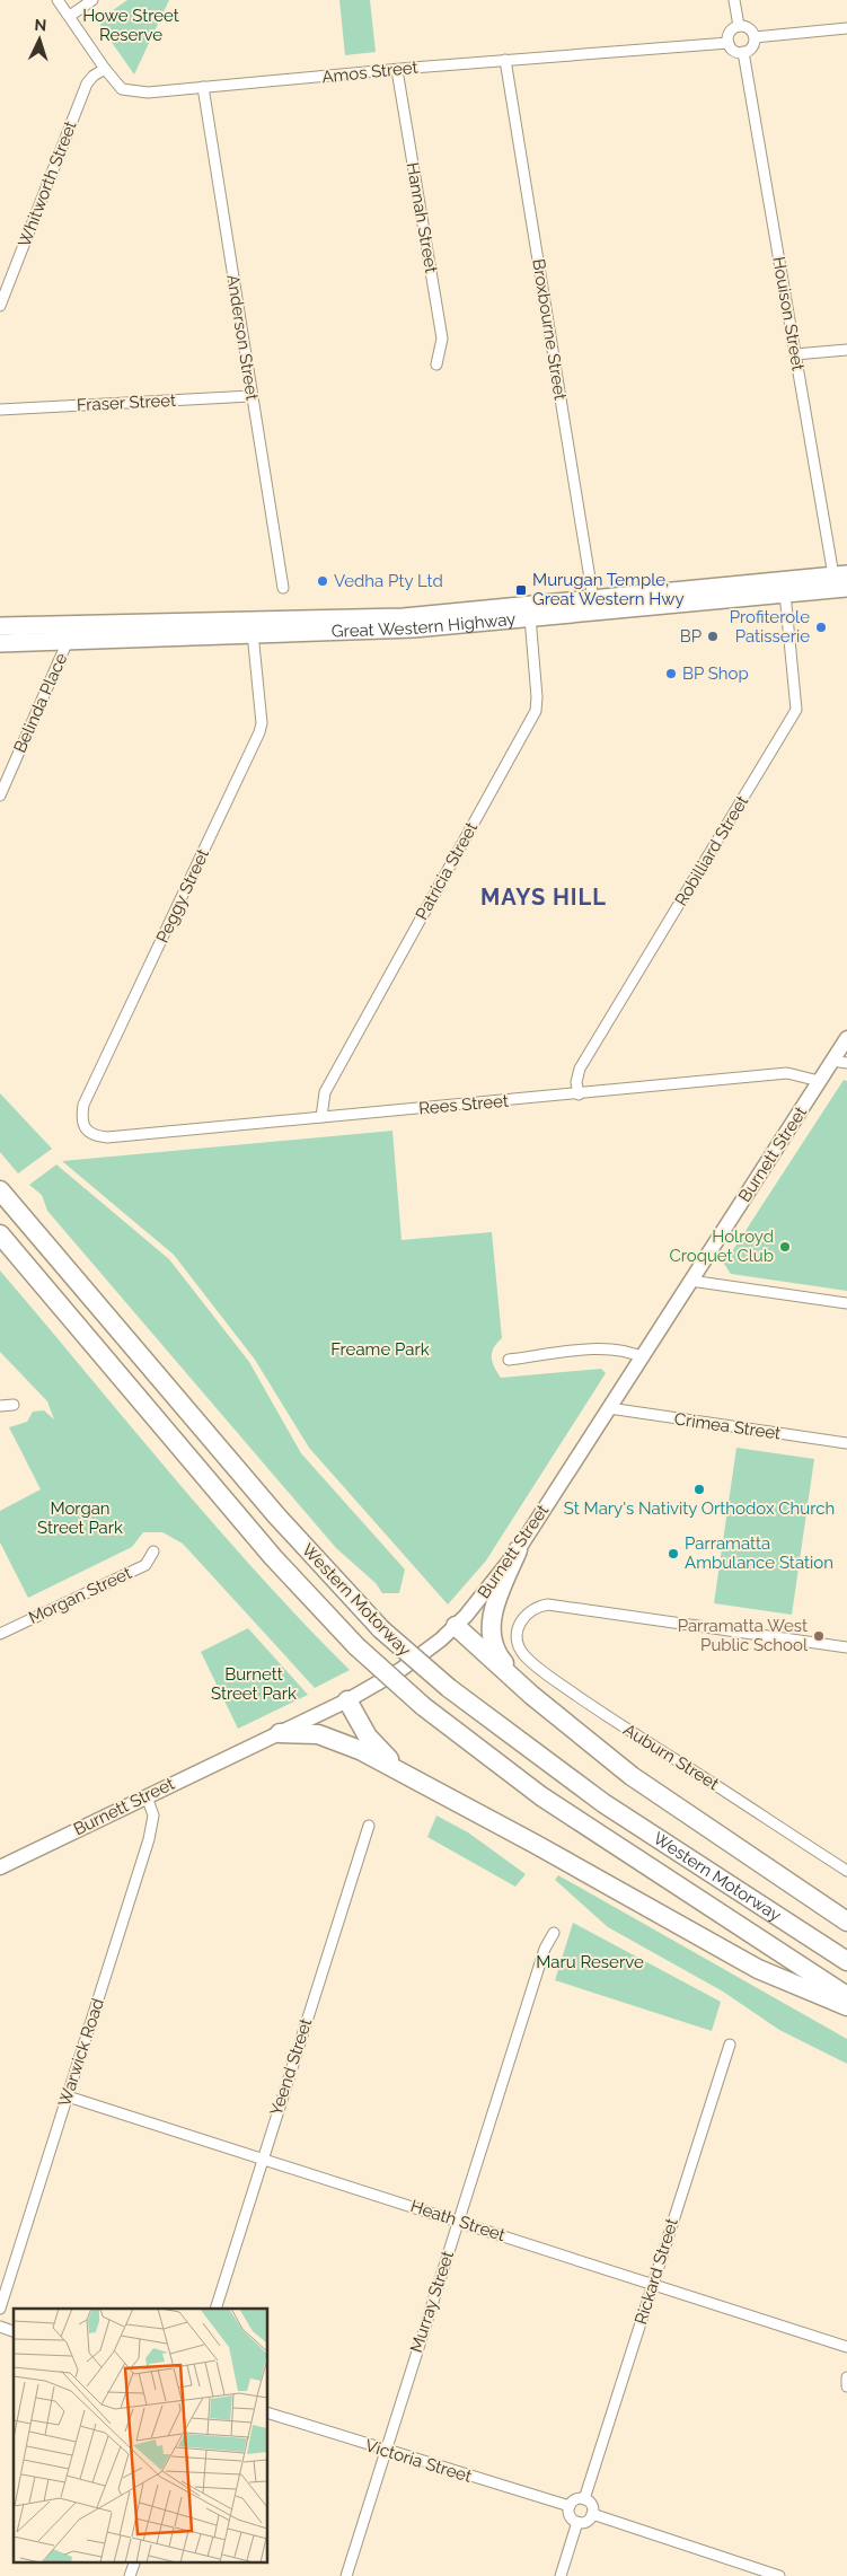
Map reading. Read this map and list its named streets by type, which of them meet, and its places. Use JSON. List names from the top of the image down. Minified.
{"streets":{"highway":["Great Western Highway","Western Motorway"],"main road":["Burnett Street"],"street":["Amos Street","Whitworth Street","Hannah Street","Houison Street","Broxbourne Street","Anderson Street","Fraser Street","Belinda Place","Robilliard Street","Patricia Street","Peggy Street","Rees Street","Crimea Street","Morgan Street","Auburn Street","Warwick Road","Yeend Street","Heath Street","Rickard Street","Murray Street","Victoria Street"]},"crossings":[["Amos Street","Whitworth Street"],["Amos Street","Hannah Street"],["Amos Street","Houison Street"],["Amos Street","Broxbourne Street"],["Amos Street","Anderson Street"],["Houison Street","Great Western Highway"],["Broxbourne Street","Great Western Highway"],["Anderson Street","Fraser Street"],["Great Western Highway","Belinda Place"],["Great Western Highway","Robilliard Street"],["Great Western Highway","Patricia Street"],["Great Western Highway","Peggy Street"],["Robilliard Street","Rees Street"],["Patricia Street","Rees Street"],["Peggy Street","Rees Street"],["Rees Street","Burnett Street"],["Burnett Street","Crimea Street"],["Burnett Street","Warwick Road"],["Warwick Road","Heath Street"],["Yeend Street","Heath Street"],["Heath Street","Rickard Street"],["Heath Street","Murray Street"],["Rickard Street","Victoria Street"],["Murray Street","Victoria Street"]],"districts":["MAYS HILL"],"parks":["Howe Street Reserve","Freame Park","Morgan Street Park","Burnett Street Park","Maru Reserve"],"places":{"other":["Vedha Pty Ltd","Profiterole Patisserie","BP","BP Shop","Holroyd Croquet Club","St Mary's Nativity Orthodox Church","Parramatta Ambulance Station","Parramatta West Public School"],"transit":["Murugan Temple, Great Western Hwy"]},"north":"top"}
